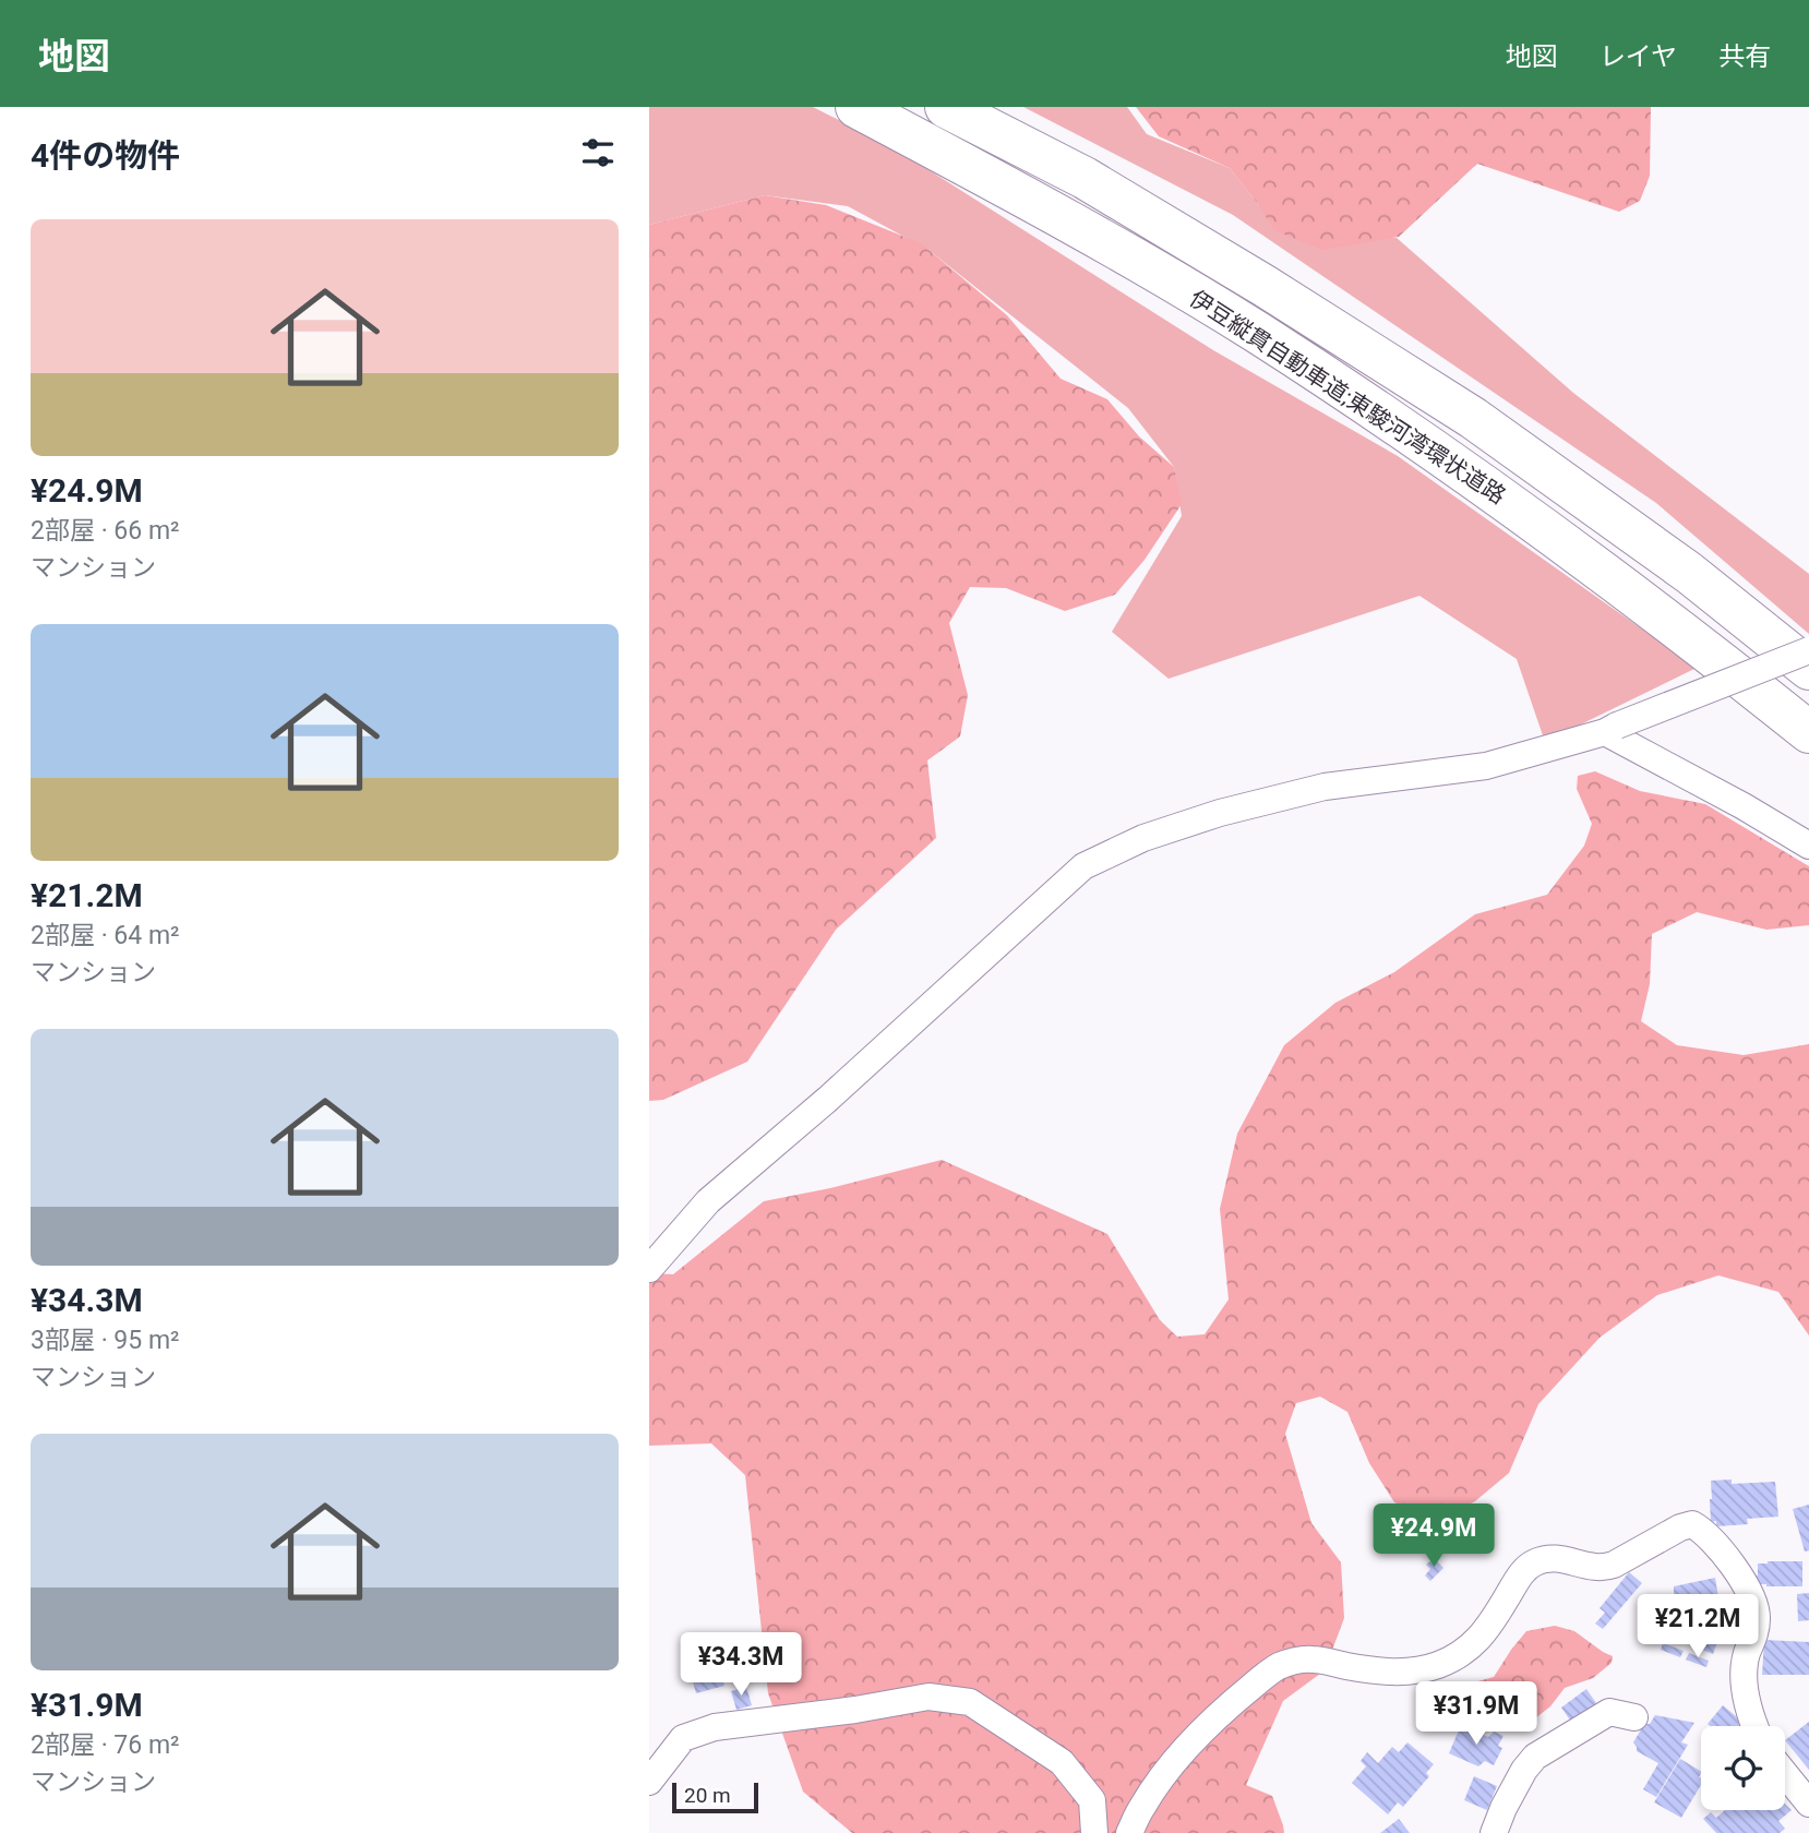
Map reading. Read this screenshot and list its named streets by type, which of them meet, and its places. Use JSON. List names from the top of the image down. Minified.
{"streets":{"highway":["伊豆縦貫自動車道;東駿河湾環状道路"]},"scale_bar":"20 m","page":{"header":"地図","nav":["地図","レイヤ","共有"],"heading":"4件の物件","list":[{"name":"¥24.9M","note":"2部屋 · 66 m² · マンション"},{"name":"¥21.2M","note":"2部屋 · 64 m² · マンション"},{"name":"¥34.3M","note":"3部屋 · 95 m² · マンション"},{"name":"¥31.9M","note":"2部屋 · 76 m² · マンション"}],"price":["¥24.9M","¥21.2M","¥34.3M","¥31.9M"],"scale":"20 m"}}
